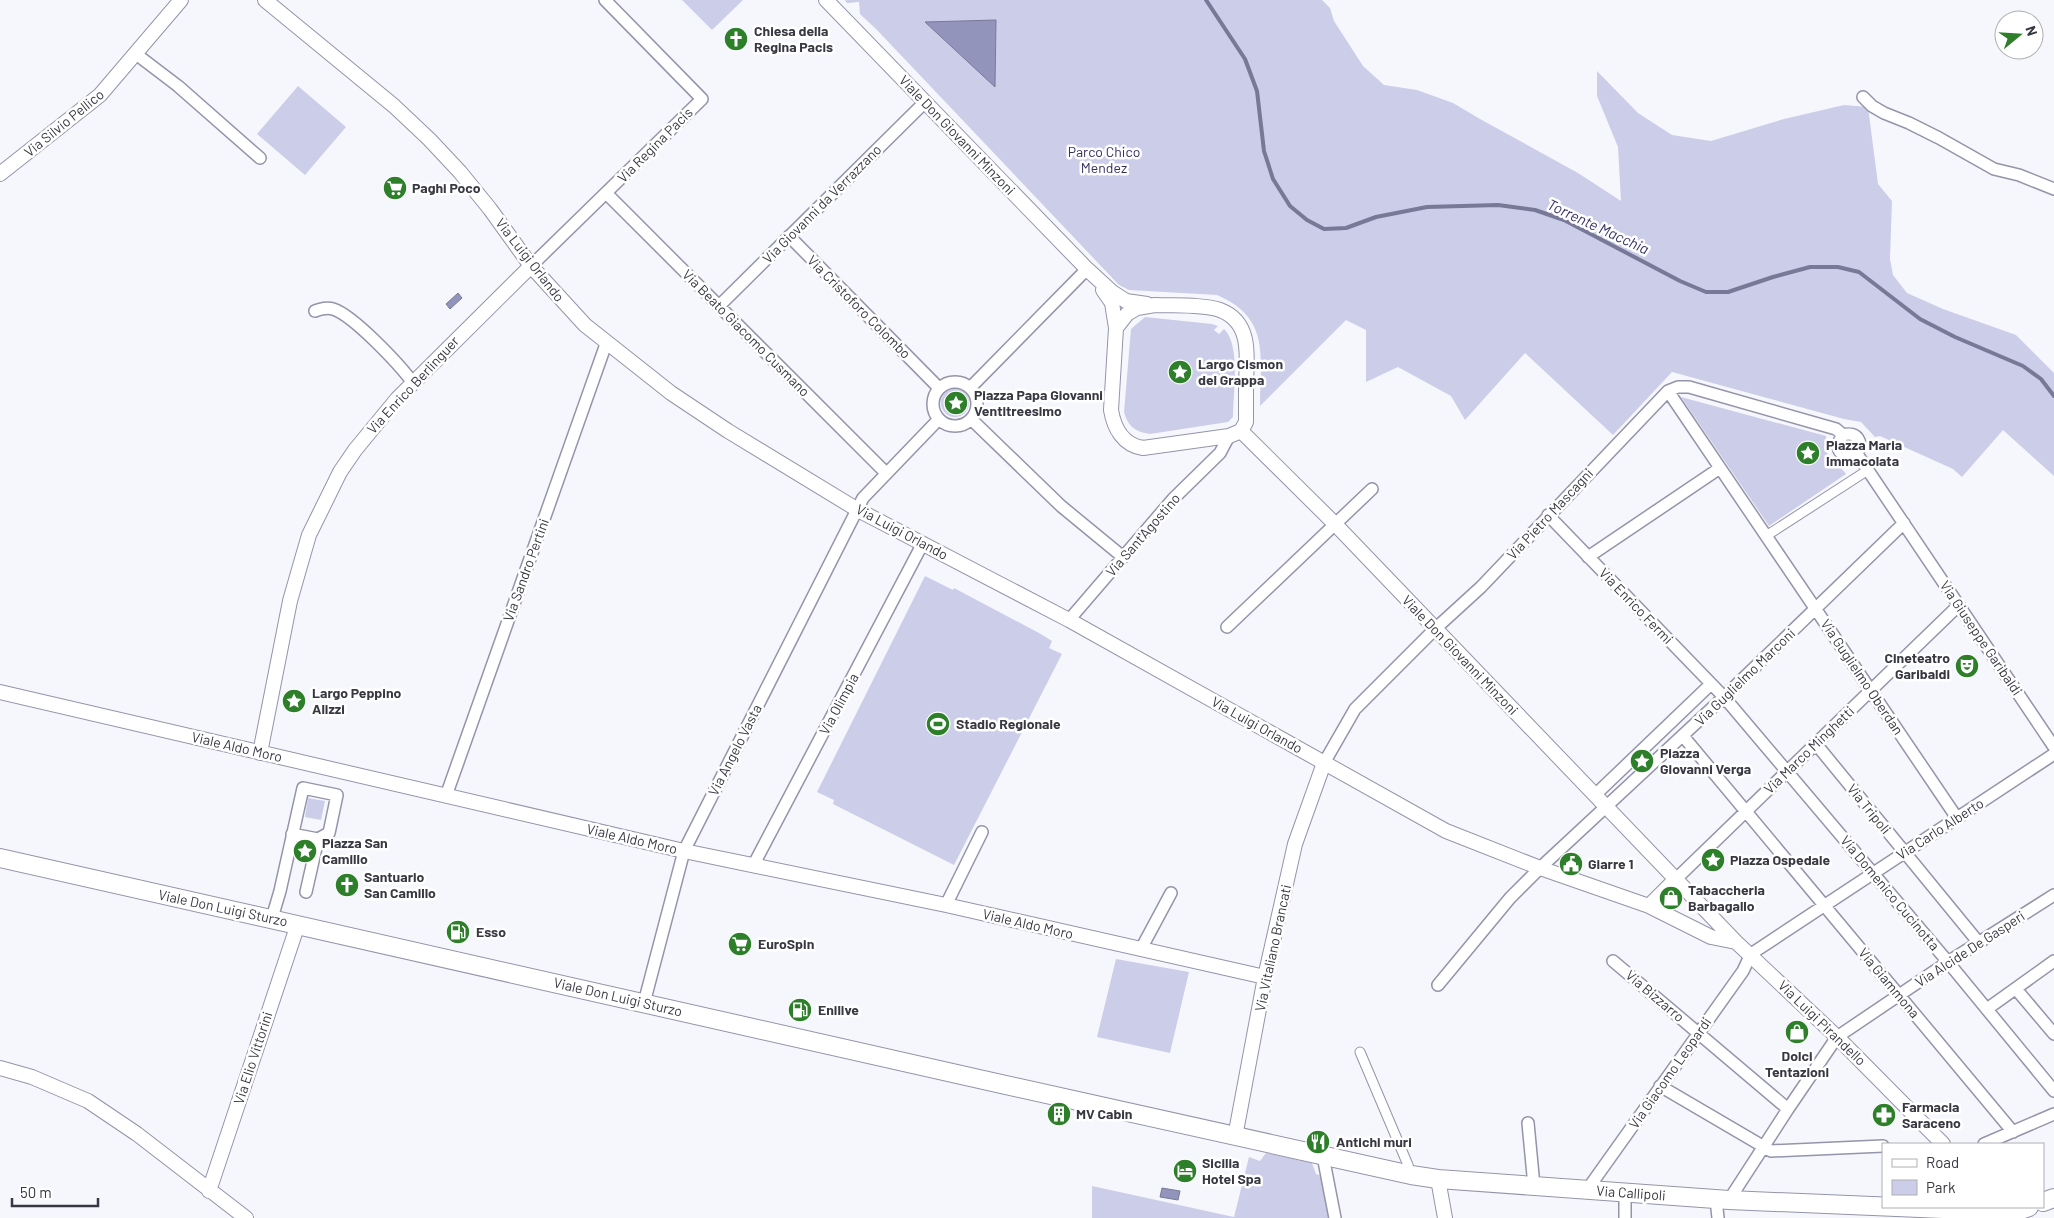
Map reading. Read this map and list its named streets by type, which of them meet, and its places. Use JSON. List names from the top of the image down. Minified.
{"streets":{"main road":["Viale Don Luigi Sturzo","Via Callipoli"],"street":["Via Silvio Pellico","Viale Don Giovanni Minzoni","Via Regina Pacis","Via Giovanni da Verrazzano","Via Luigi Orlando","Via Cristoforo Colombo","Via Beato Giacomo Cusmano","Via Enrico Berlinguer","Via Pietro Mascagni","Via Sant'Agostino","Via Sandro Pertini","Via Enrico Fermi","Via Giuseppe Garibaldi","Via Guglielmo Marconi","Via Guglielmo Oberdan","Via Olimpia","Viale Aldo Moro","Via Angelo Vasta","Via Marco Minghetti","Via Tripoli","Via Carlo Alberto","Via Domenico Cucinotta","Via Vitaliano Brancati","Via Alcide De Gasperi","Via Giammona","Via Bizzarro","Via Luigi Pirandello","Via Elio Vittorini","Via Giacomo Leopardi"]},"crossings":[["Viale Don Giovanni Minzoni","Via Giovanni da Verrazzano"],["Viale Don Giovanni Minzoni","Via Pietro Mascagni"],["Viale Don Giovanni Minzoni","Via Sant'Agostino"],["Viale Don Giovanni Minzoni","Via Guglielmo Marconi"],["Viale Don Giovanni Minzoni","Via Marco Minghetti"],["Viale Don Giovanni Minzoni","Via Luigi Pirandello"],["Via Regina Pacis","Via Luigi Orlando"],["Via Regina Pacis","Via Beato Giacomo Cusmano"],["Via Regina Pacis","Via Enrico Berlinguer"],["Via Giovanni da Verrazzano","Via Cristoforo Colombo"],["Via Giovanni da Verrazzano","Via Beato Giacomo Cusmano"],["Via Luigi Orlando","Via Enrico Berlinguer"],["Via Luigi Orlando","Via Pietro Mascagni"],["Via Luigi Orlando","Via Sant'Agostino"],["Via Luigi Orlando","Via Sandro Pertini"],["Via Luigi Orlando","Via Olimpia"],["Via Luigi Orlando","Via Angelo Vasta"],["Via Luigi Orlando","Via Vitaliano Brancati"],["Via Luigi Orlando","Via Luigi Pirandello"],["Via Cristoforo Colombo","Via Angelo Vasta"],["Via Beato Giacomo Cusmano","Via Angelo Vasta"],["Via Enrico Berlinguer","Viale Aldo Moro"],["Via Pietro Mascagni","Via Enrico Fermi"],["Via Pietro Mascagni","Via Giuseppe Garibaldi"],["Via Pietro Mascagni","Via Guglielmo Oberdan"],["Via Pietro Mascagni","Via Vitaliano Brancati"],["Via Sandro Pertini","Viale Aldo Moro"],["Via Enrico Fermi","Via Guglielmo Marconi"],["Via Enrico Fermi","Via Domenico Cucinotta"],["Via Giuseppe Garibaldi","Via Guglielmo Marconi"],["Via Giuseppe Garibaldi","Via Guglielmo Oberdan"],["Via Giuseppe Garibaldi","Via Marco Minghetti"],["Via Guglielmo Marconi","Via Guglielmo Oberdan"],["Via Guglielmo Marconi","Via Domenico Cucinotta"],["Via Guglielmo Oberdan","Via Marco Minghetti"],["Via Guglielmo Oberdan","Via Carlo Alberto"],["Via Olimpia","Viale Aldo Moro"],["Viale Aldo Moro","Via Angelo Vasta"],["Viale Aldo Moro","Via Vitaliano Brancati"],["Via Angelo Vasta","Viale Don Luigi Sturzo"],["Via Marco Minghetti","Via Tripoli"],["Via Marco Minghetti","Via Domenico Cucinotta"],["Via Marco Minghetti","Via Giammona"],["Via Tripoli","Via Carlo Alberto"],["Via Tripoli","Via Alcide De Gasperi"],["Via Carlo Alberto","Via Domenico Cucinotta"],["Via Carlo Alberto","Via Giammona"],["Via Carlo Alberto","Via Luigi Pirandello"],["Via Carlo Alberto","Via Giacomo Leopardi"],["Via Domenico Cucinotta","Via Alcide De Gasperi"],["Viale Don Luigi Sturzo","Via Vitaliano Brancati"],["Viale Don Luigi Sturzo","Via Elio Vittorini"],["Viale Don Luigi Sturzo","Via Callipoli"],["Via Vitaliano Brancati","Via Callipoli"],["Via Alcide De Gasperi","Via Giammona"],["Via Alcide De Gasperi","Via Luigi Pirandello"],["Via Bizzarro","Via Giacomo Leopardi"],["Via Luigi Pirandello","Via Giacomo Leopardi"],["Via Giacomo Leopardi","Via Callipoli"]],"water":["Torrente Macchia"],"parks":["Parco Chico Mendez"],"places":{"church":["Chiesa della Regina Pacis","Santuario San Camillo"],"supermarket":["Paghi Poco","EuroSpin"],"place":["Largo Cismon del Grappa","Piazza Papa Giovanni Ventitreesimo","Piazza Maria Immacolata","Largo Peppino Alizzi","Piazza Giovanni Verga","Piazza San Camillo","Piazza Ospedale"],"theatre":["Cineteatro Garibaldi"],"sports":["Stadio Regionale"],"public building":["Giarre 1"],"shop":["Tabaccheria Barbagallo","Dolci Tentazioni"],"fuel station":["Esso","Enilive"],"building":["MV Cabin"],"pharmacy":["Farmacia Saraceno"],"restaurant":["Antichi muri"],"hotel":["Sicilia Hotel Spa"]},"legend":["Road","Park"],"scale_bar":"50 m","north":"right"}
